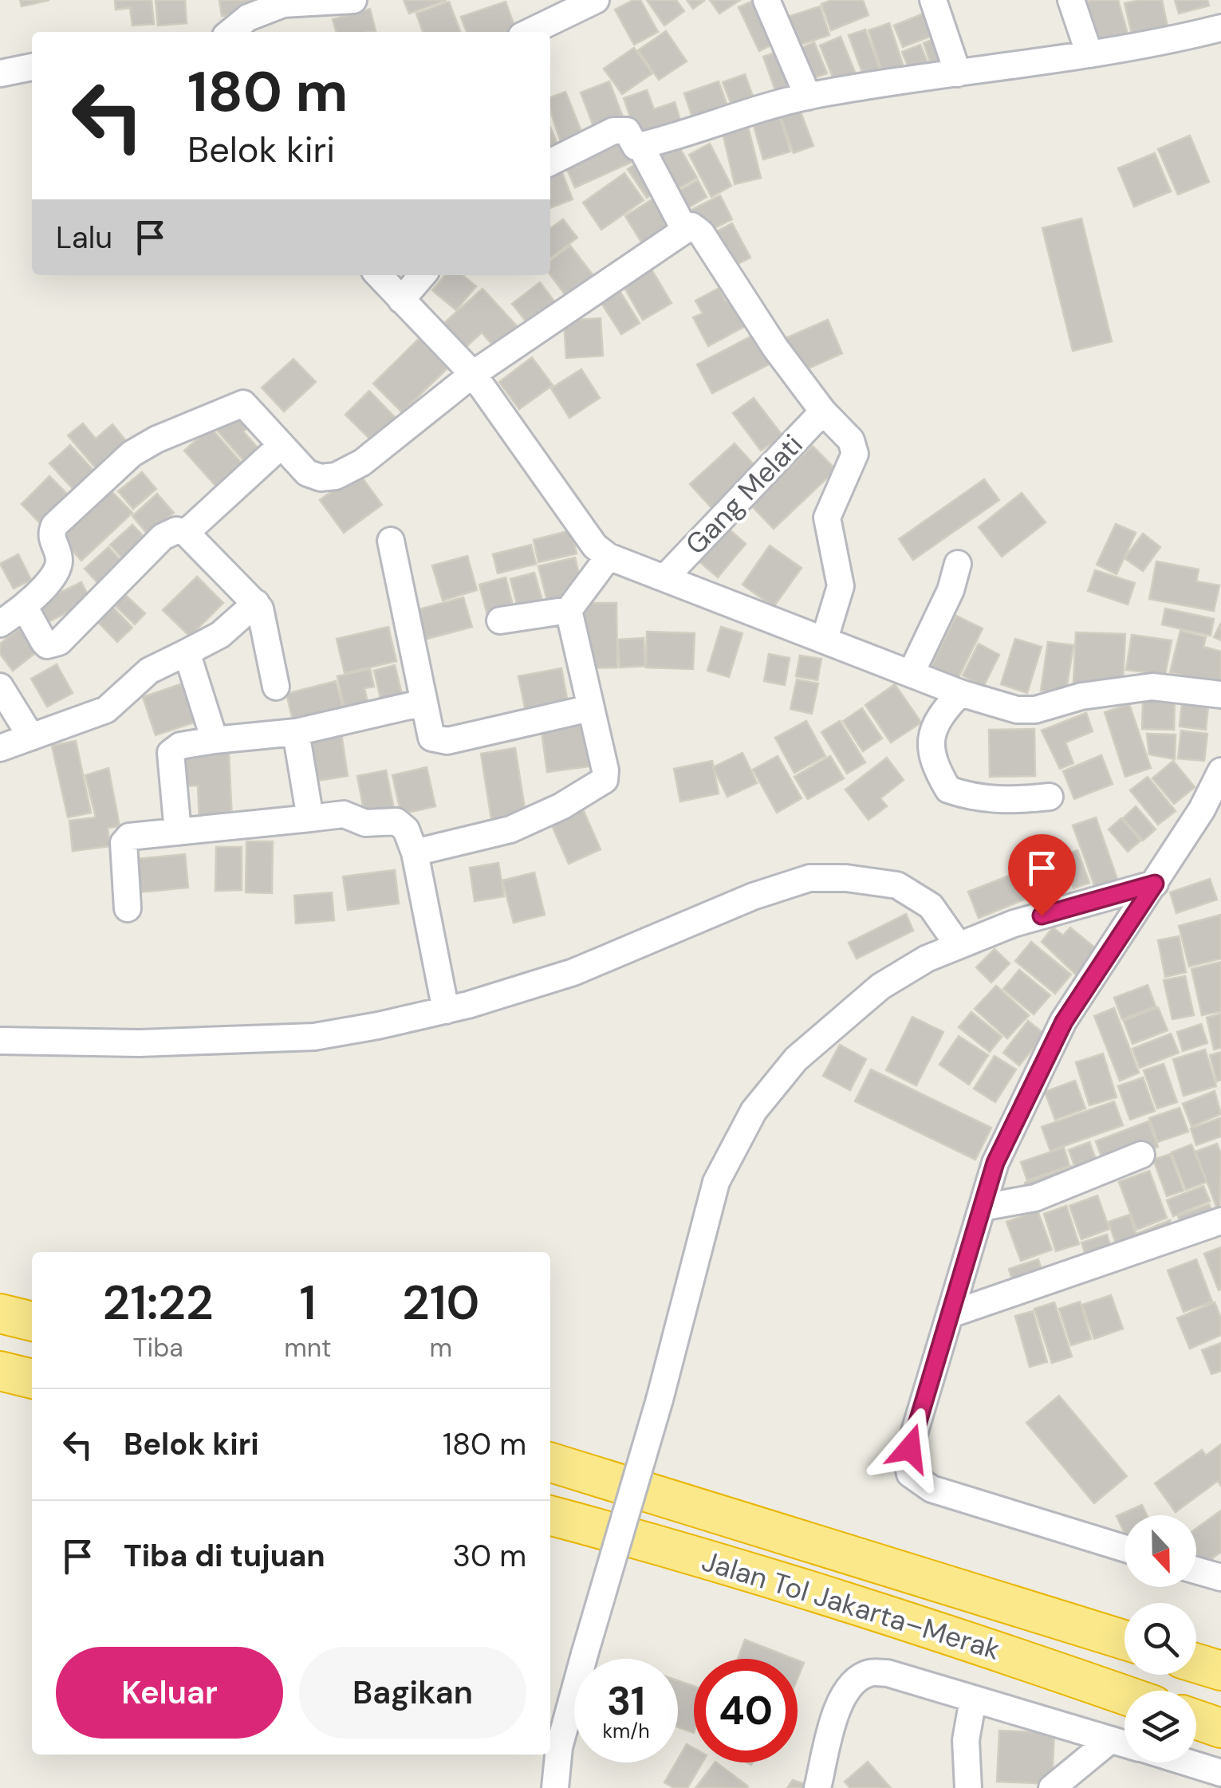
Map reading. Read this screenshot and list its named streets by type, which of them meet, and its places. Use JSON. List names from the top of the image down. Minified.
{"streets":{"highway":["Jalan Tol Jakarta–Merak"],"street":["Gang Melati"]},"north":"bottom","page":{"turn":["180 m","Belok kiri"],"then":"Lalu","eta":["21:22","Tiba","1","mnt","210","m"],"list":[{"name":"Belok kiri","value":"180 m"},{"name":"Tiba di tujuan","value":"30 m"}],"buttons":["Keluar","Bagikan"],"speed":"31 km/h","limit":"40"}}
